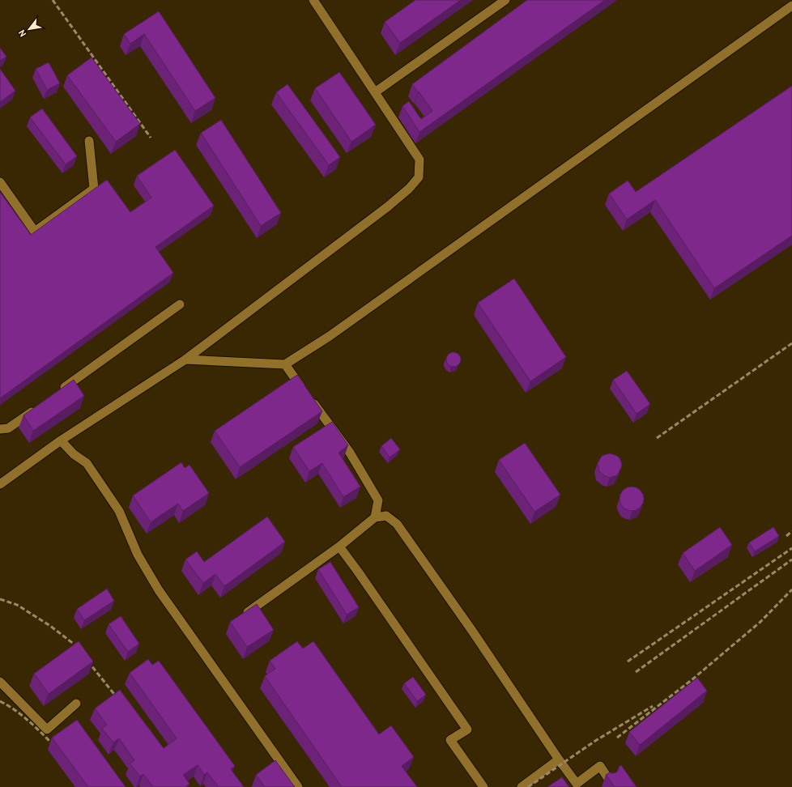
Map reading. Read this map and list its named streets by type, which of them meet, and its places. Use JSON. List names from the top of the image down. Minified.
{"north":"bottom left"}
